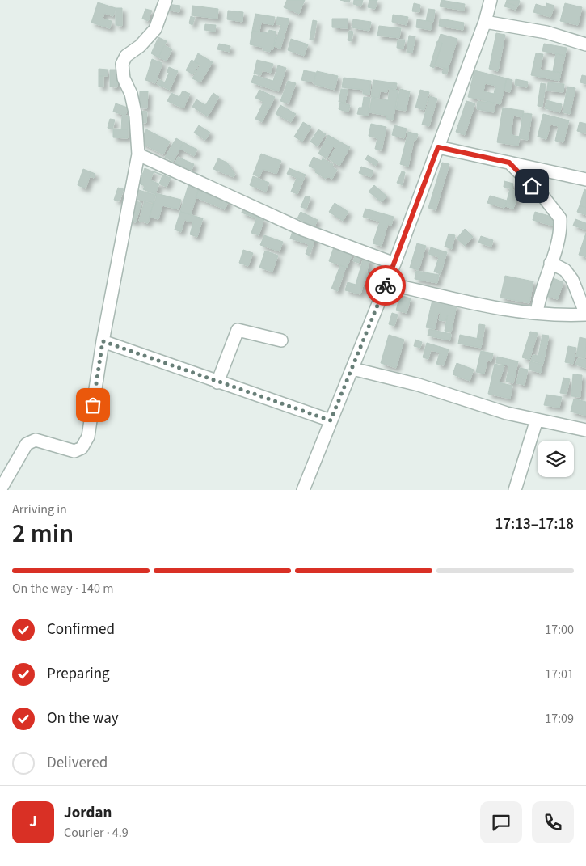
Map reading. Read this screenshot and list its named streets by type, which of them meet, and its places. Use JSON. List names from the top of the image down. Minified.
{"page":{"heading":["2 min","Arriving in","17:13–17:18"],"panel":["Jordan","Courier · 4.9"],"bar":"On the way · 140 m","list":[["Confirmed","17:00"],["Preparing","17:01"],["On the way","17:09"],"Delivered"],"round":"J"}}
